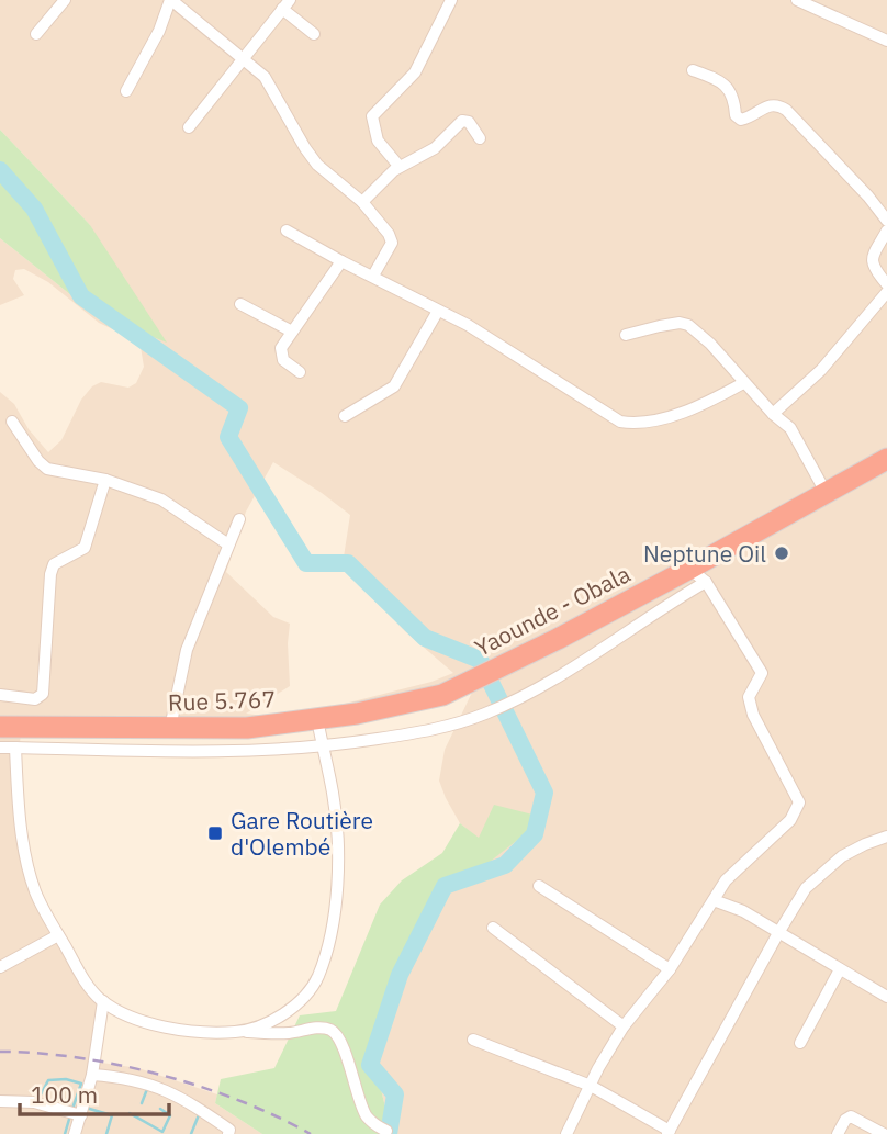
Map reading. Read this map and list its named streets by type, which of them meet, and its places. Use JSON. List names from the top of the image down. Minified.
{"streets":{"highway":["Yaounde - Obala","Rue 5.767"]},"crossings":[["Yaounde - Obala","Rue 5.767"]],"places":{"other":["Neptune Oil"],"transit":["Gare Routière d'Olembé"]},"scale_bar":"100 m"}
